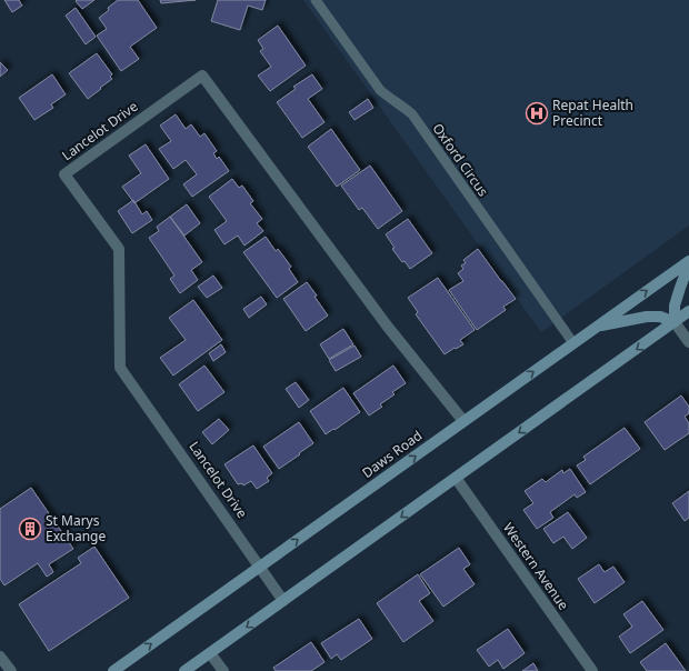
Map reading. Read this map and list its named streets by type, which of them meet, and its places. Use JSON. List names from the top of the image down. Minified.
{"streets":{"main road":["Daws Road"],"street":["Lancelot Drive","Western Avenue"],"lane":["Oxford Circus"]},"crossings":[["Lancelot Drive","Daws Road"],["Oxford Circus","Daws Road"]],"places":{"hospital":["Repat Health Precinct"],"building":["St Marys Exchange"]}}
